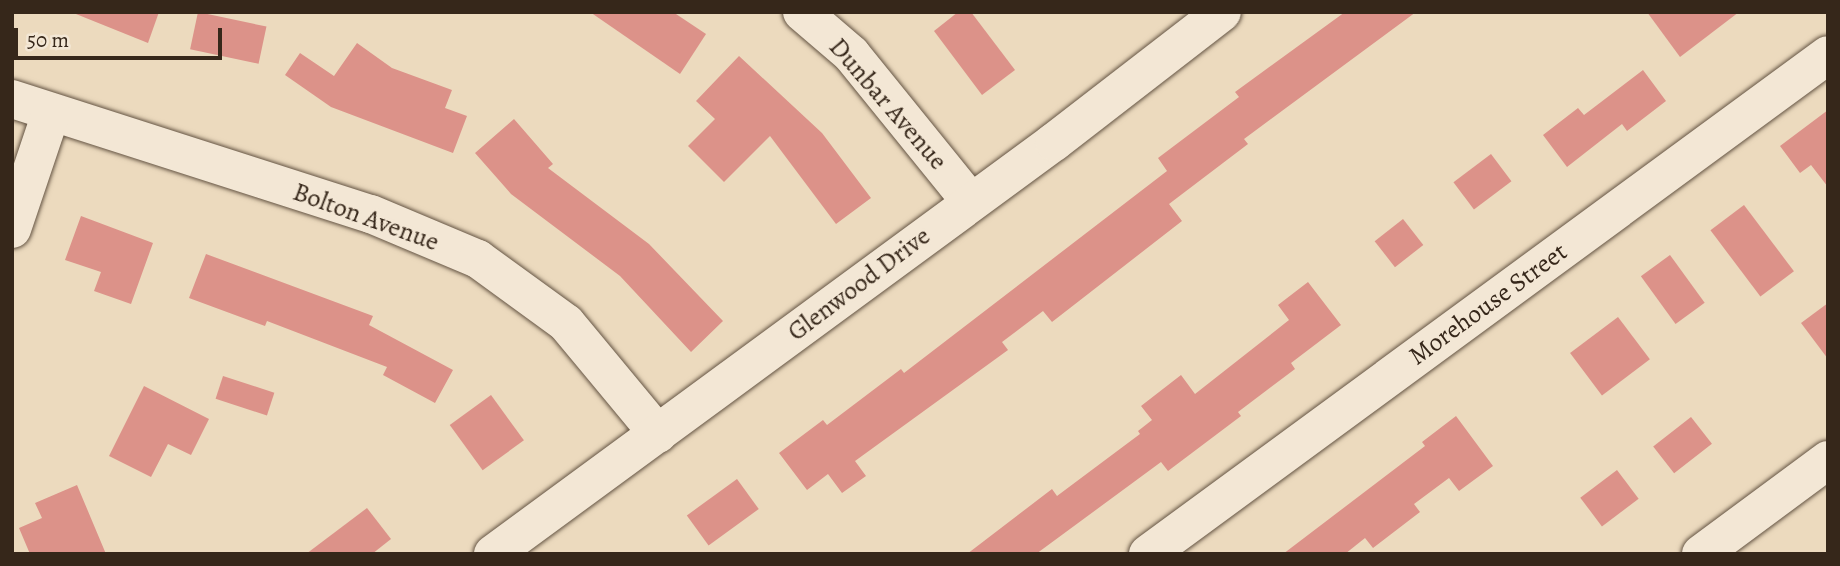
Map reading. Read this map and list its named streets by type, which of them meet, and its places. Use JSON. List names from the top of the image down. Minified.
{"streets":{"street":["Dunbar Avenue","Bolton Avenue","Glenwood Drive","Morehouse Street"]},"crossings":[["Dunbar Avenue","Glenwood Drive"],["Bolton Avenue","Glenwood Drive"]],"scale_bar":"50 m"}
